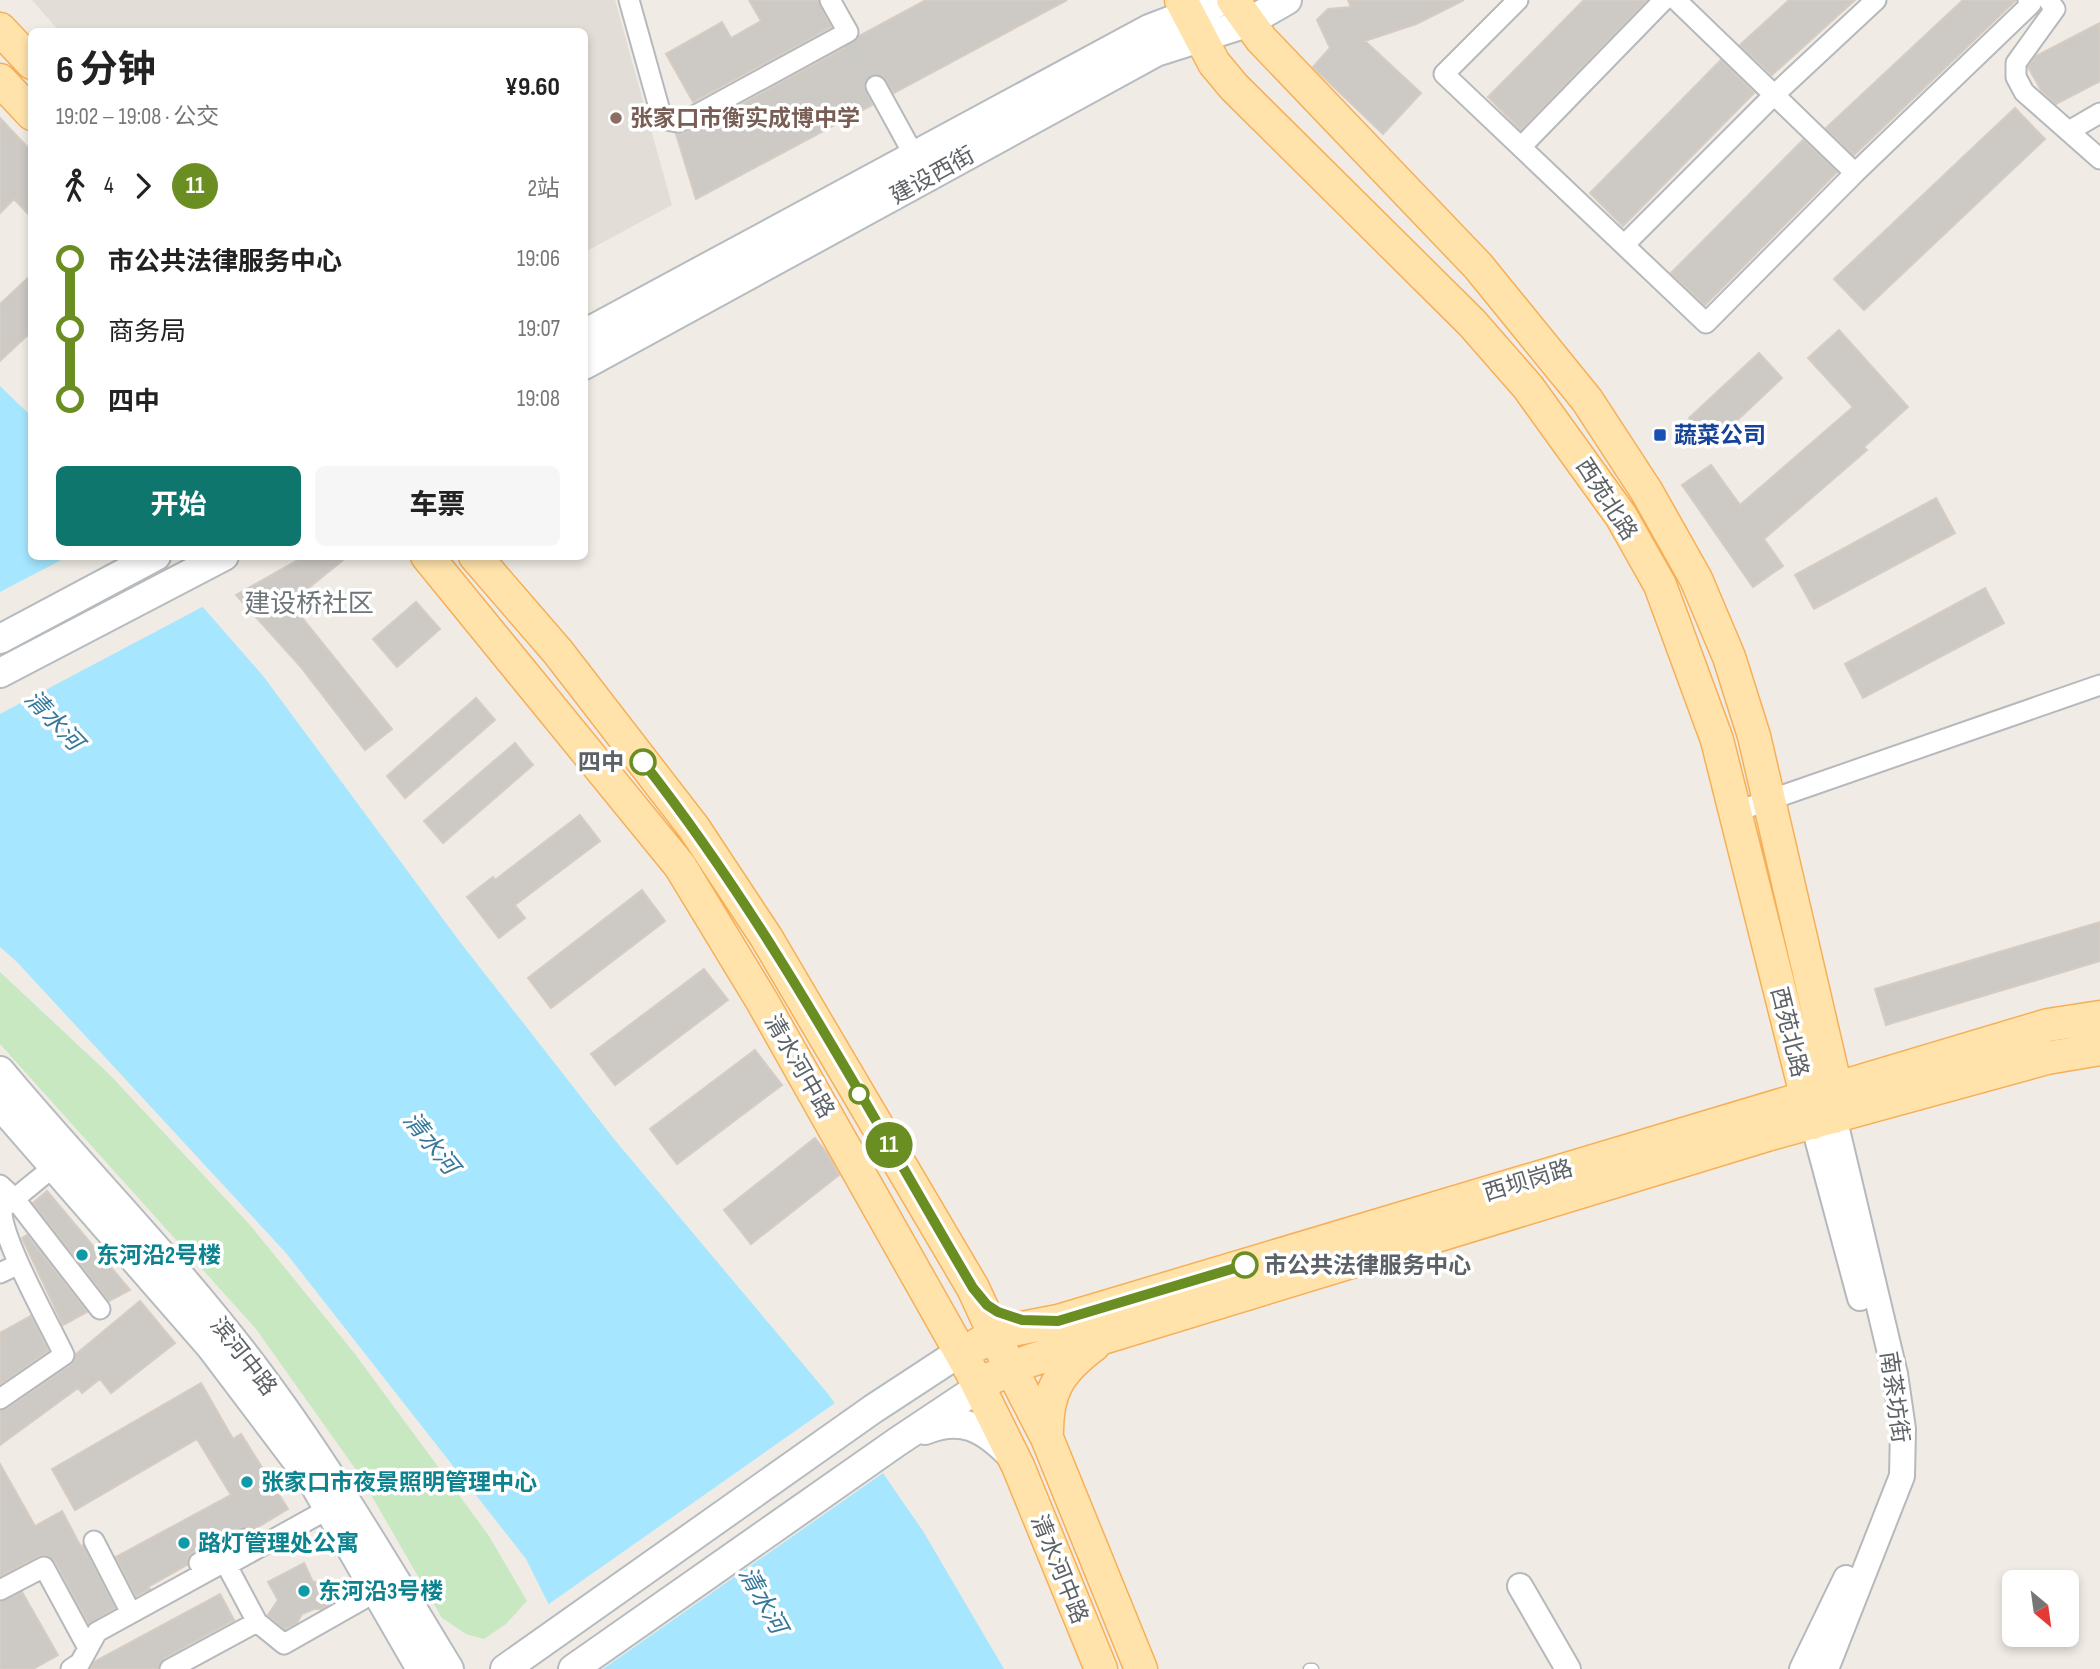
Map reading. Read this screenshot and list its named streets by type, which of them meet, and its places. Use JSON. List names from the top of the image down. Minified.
{"streets":{"main road":["建设西街","西苑北路","清水河中路","西坝岗路","滨河中路"],"street":["南茶坊街"]},"crossings":[["建设西街","西苑北路"],["西苑北路","西坝岗路"],["西苑北路","南茶坊街"],["清水河中路","西坝岗路"],["西坝岗路","南茶坊街"]],"districts":["建设桥社区"],"water":["清水河"],"places":{"other":["张家口市衡实成博中学","四中","东河沿2号楼","市公共法律服务中心","张家口市夜景照明管理中心","路灯管理处公寓","东河沿3号楼"],"transit":["蔬菜公司"]},"lines":["bus line 11"],"north":"bottom right","page":{"on_map":"11","heading":["6 分钟","19:02 – 19:08 · 公交","¥9.60"],"legs":["4","11","2站"],"list":[{"name":"市公共法律服务中心","value":"19:06"},{"name":"商务局","value":"19:07"},{"name":"四中","value":"19:08"}],"buttons":["开始","车票"]}}
